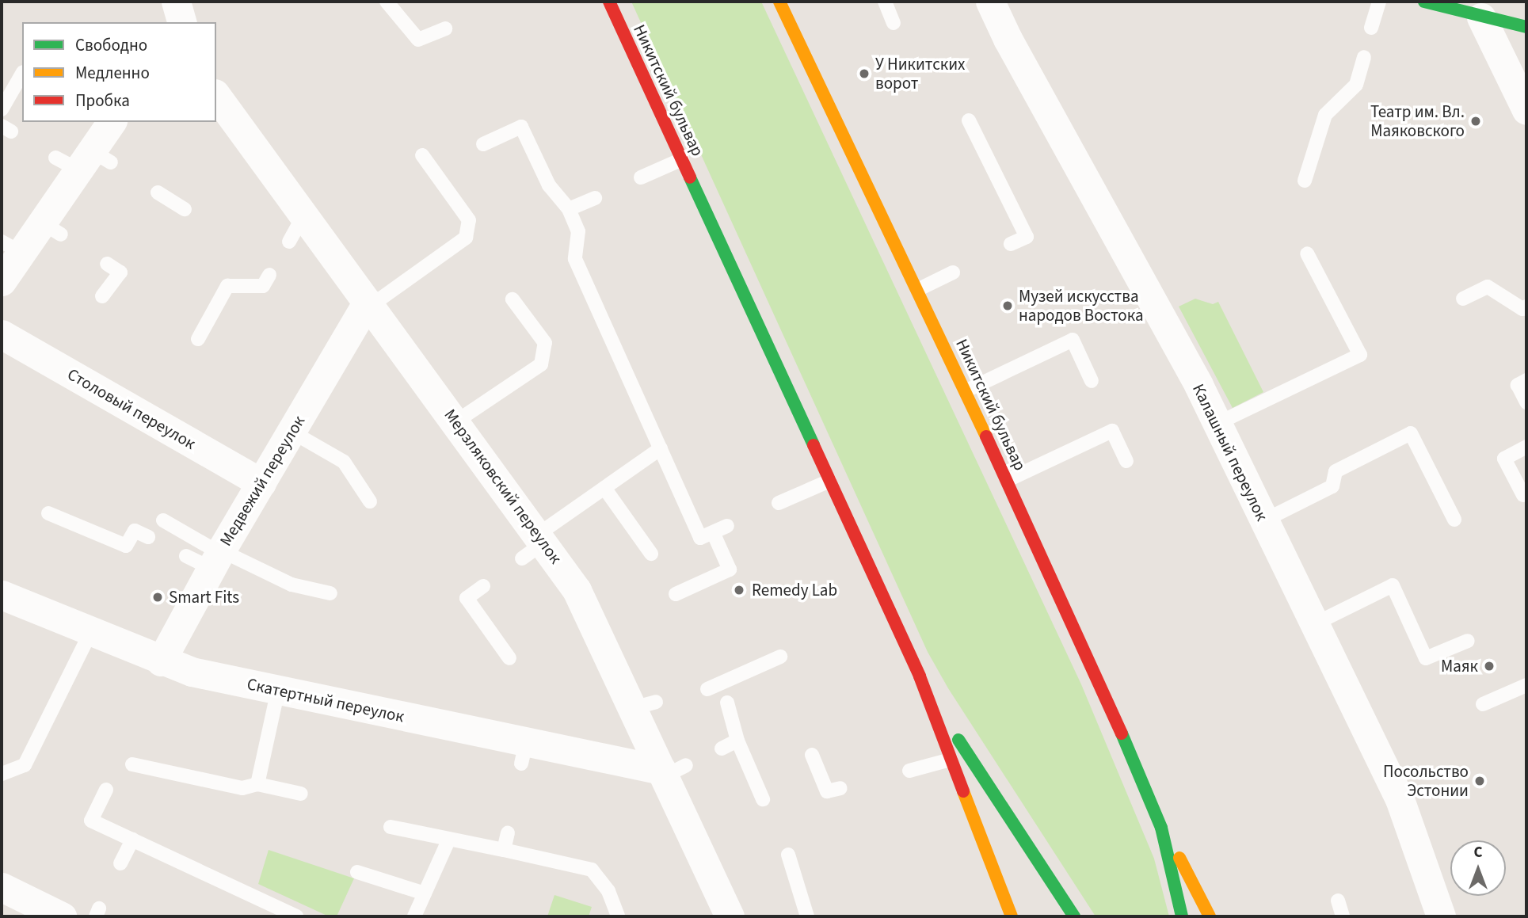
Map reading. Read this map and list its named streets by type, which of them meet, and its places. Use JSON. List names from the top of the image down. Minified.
{"streets":{"main road":["Никитский бульвар"],"street":["Столовый переулок","Калашный переулок","Медвежий переулок","Мерзляковский переулок","Скатертный переулок"]},"crossings":[["Столовый переулок","Медвежий переулок"],["Медвежий переулок","Мерзляковский переулок"],["Медвежий переулок","Скатертный переулок"],["Мерзляковский переулок","Скатертный переулок"]],"places":["У Никитских ворот","Театр им. Вл. Маяковского","Музей искусства народов Востока","Remedy Lab","Smart Fits","Маяк","Посольство Эстонии"],"legend":["Свободно","Медленно","Пробка"],"north":"top"}
